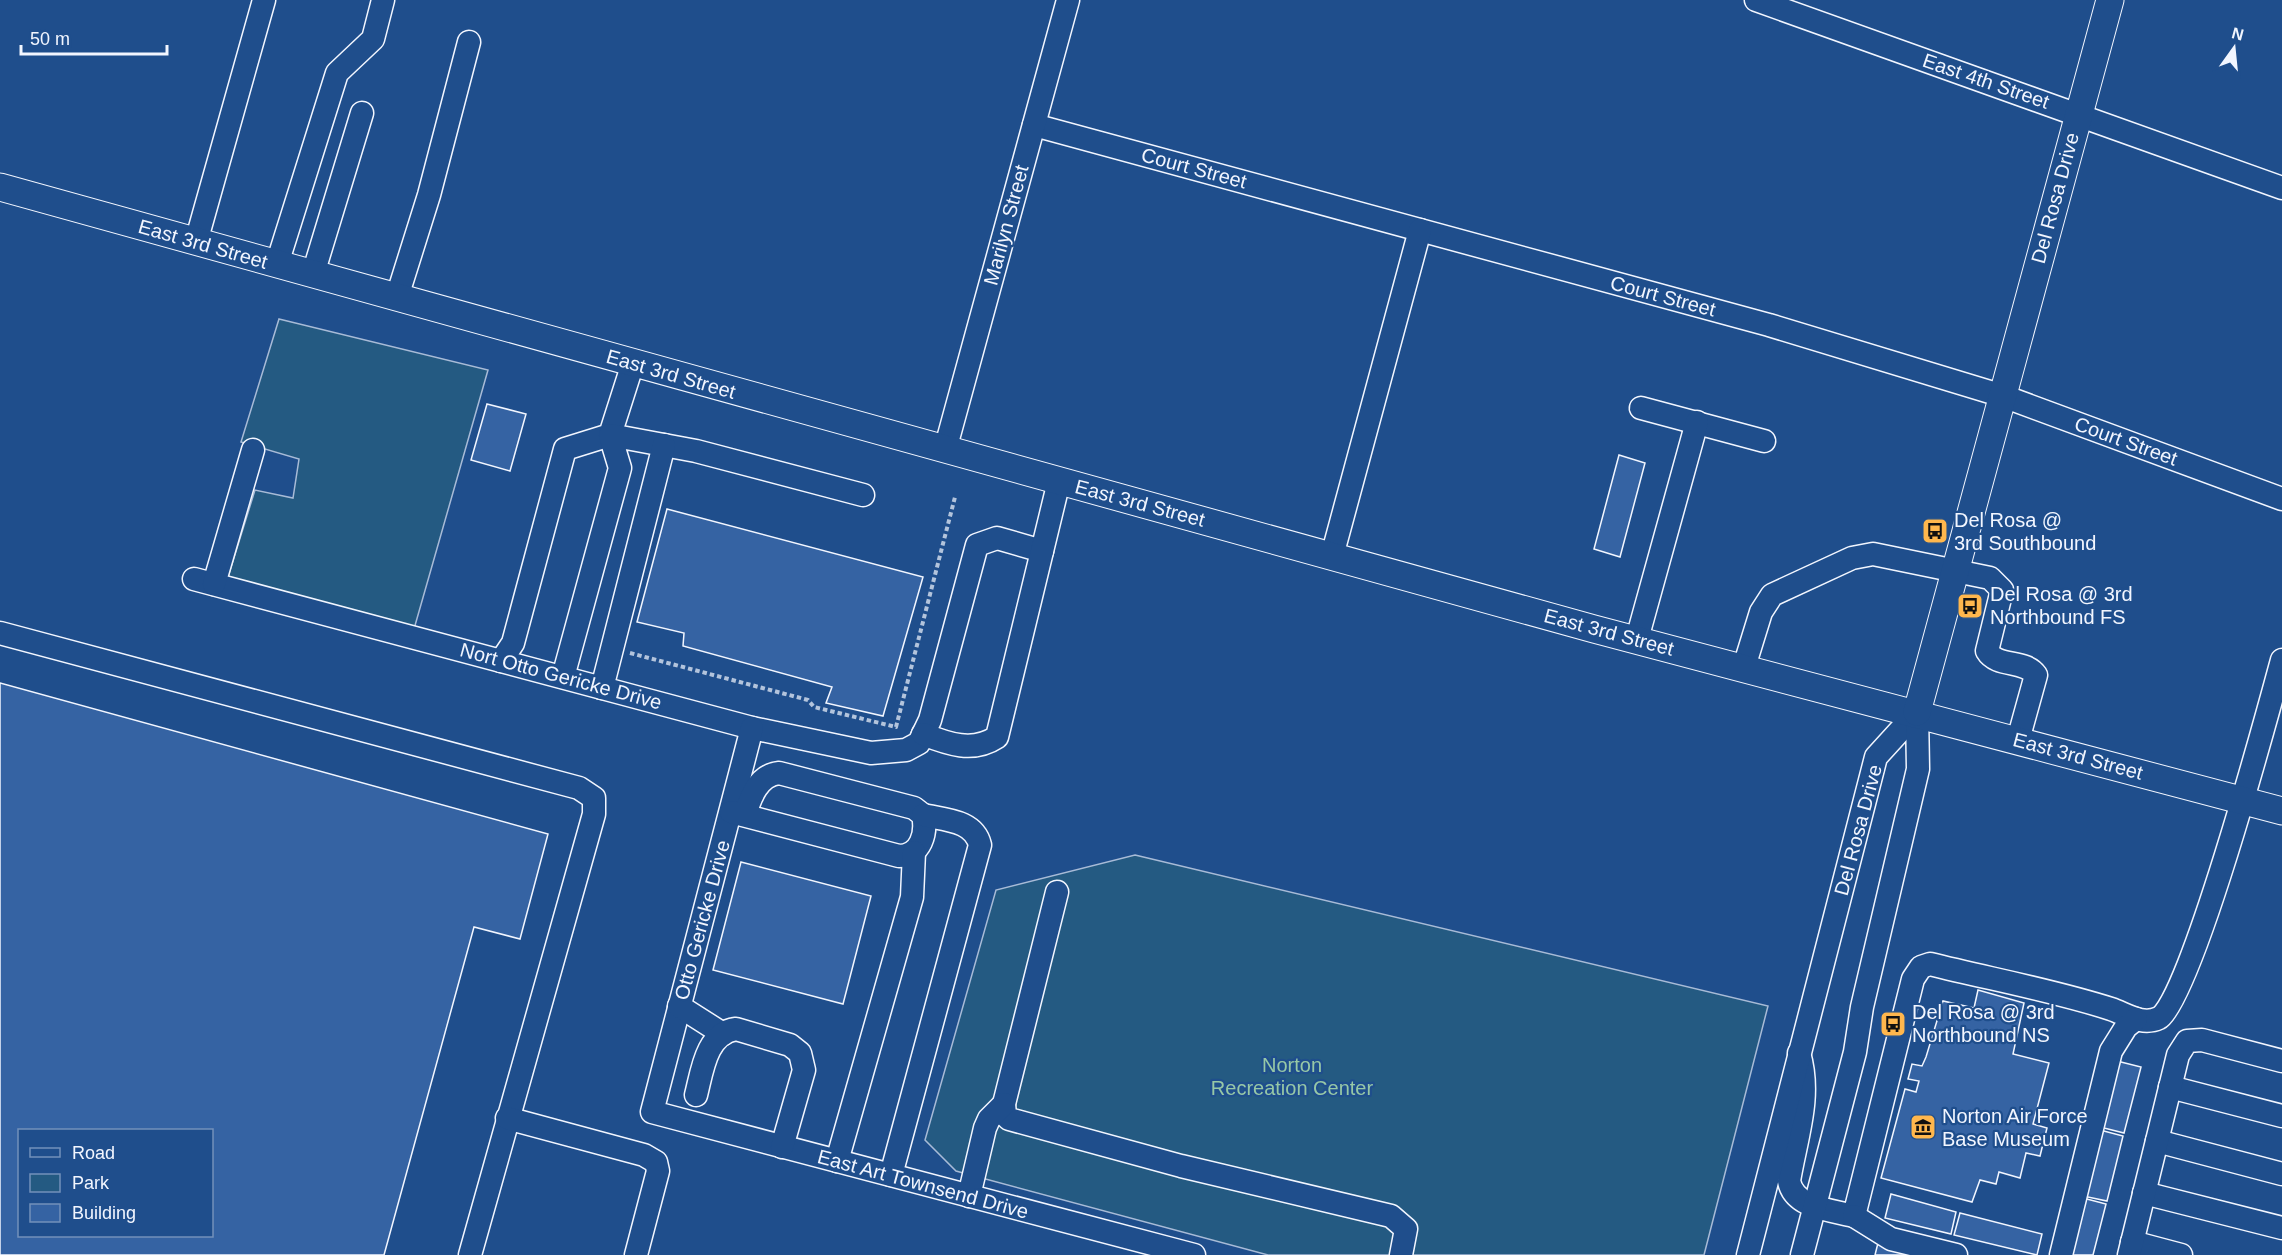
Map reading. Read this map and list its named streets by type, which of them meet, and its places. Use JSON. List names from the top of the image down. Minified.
{"streets":{"main road":["Del Rosa Drive","East 3rd Street"],"street":["East 4th Street","Court Street","Marilyn Street","Nort Otto Gericke Drive","Otto Gericke Drive","East Art Townsend Drive"]},"crossings":[["East 4th Street","Del Rosa Drive"],["Court Street","Del Rosa Drive"],["Court Street","Marilyn Street"],["Del Rosa Drive","East 3rd Street"],["Marilyn Street","East 3rd Street"],["Nort Otto Gericke Drive","Otto Gericke Drive"],["Otto Gericke Drive","East Art Townsend Drive"]],"parks":["Norton Recreation Center"],"places":{"bus stop":["Del Rosa @ 3rd Southbound","Del Rosa @ 3rd Northbound FS","Del Rosa @ 3rd Northbound NS"],"museum":["Norton Air Force Base Museum"]},"legend":["Road","Park","Building"],"scale_bar":"50 m","north":"top"}
